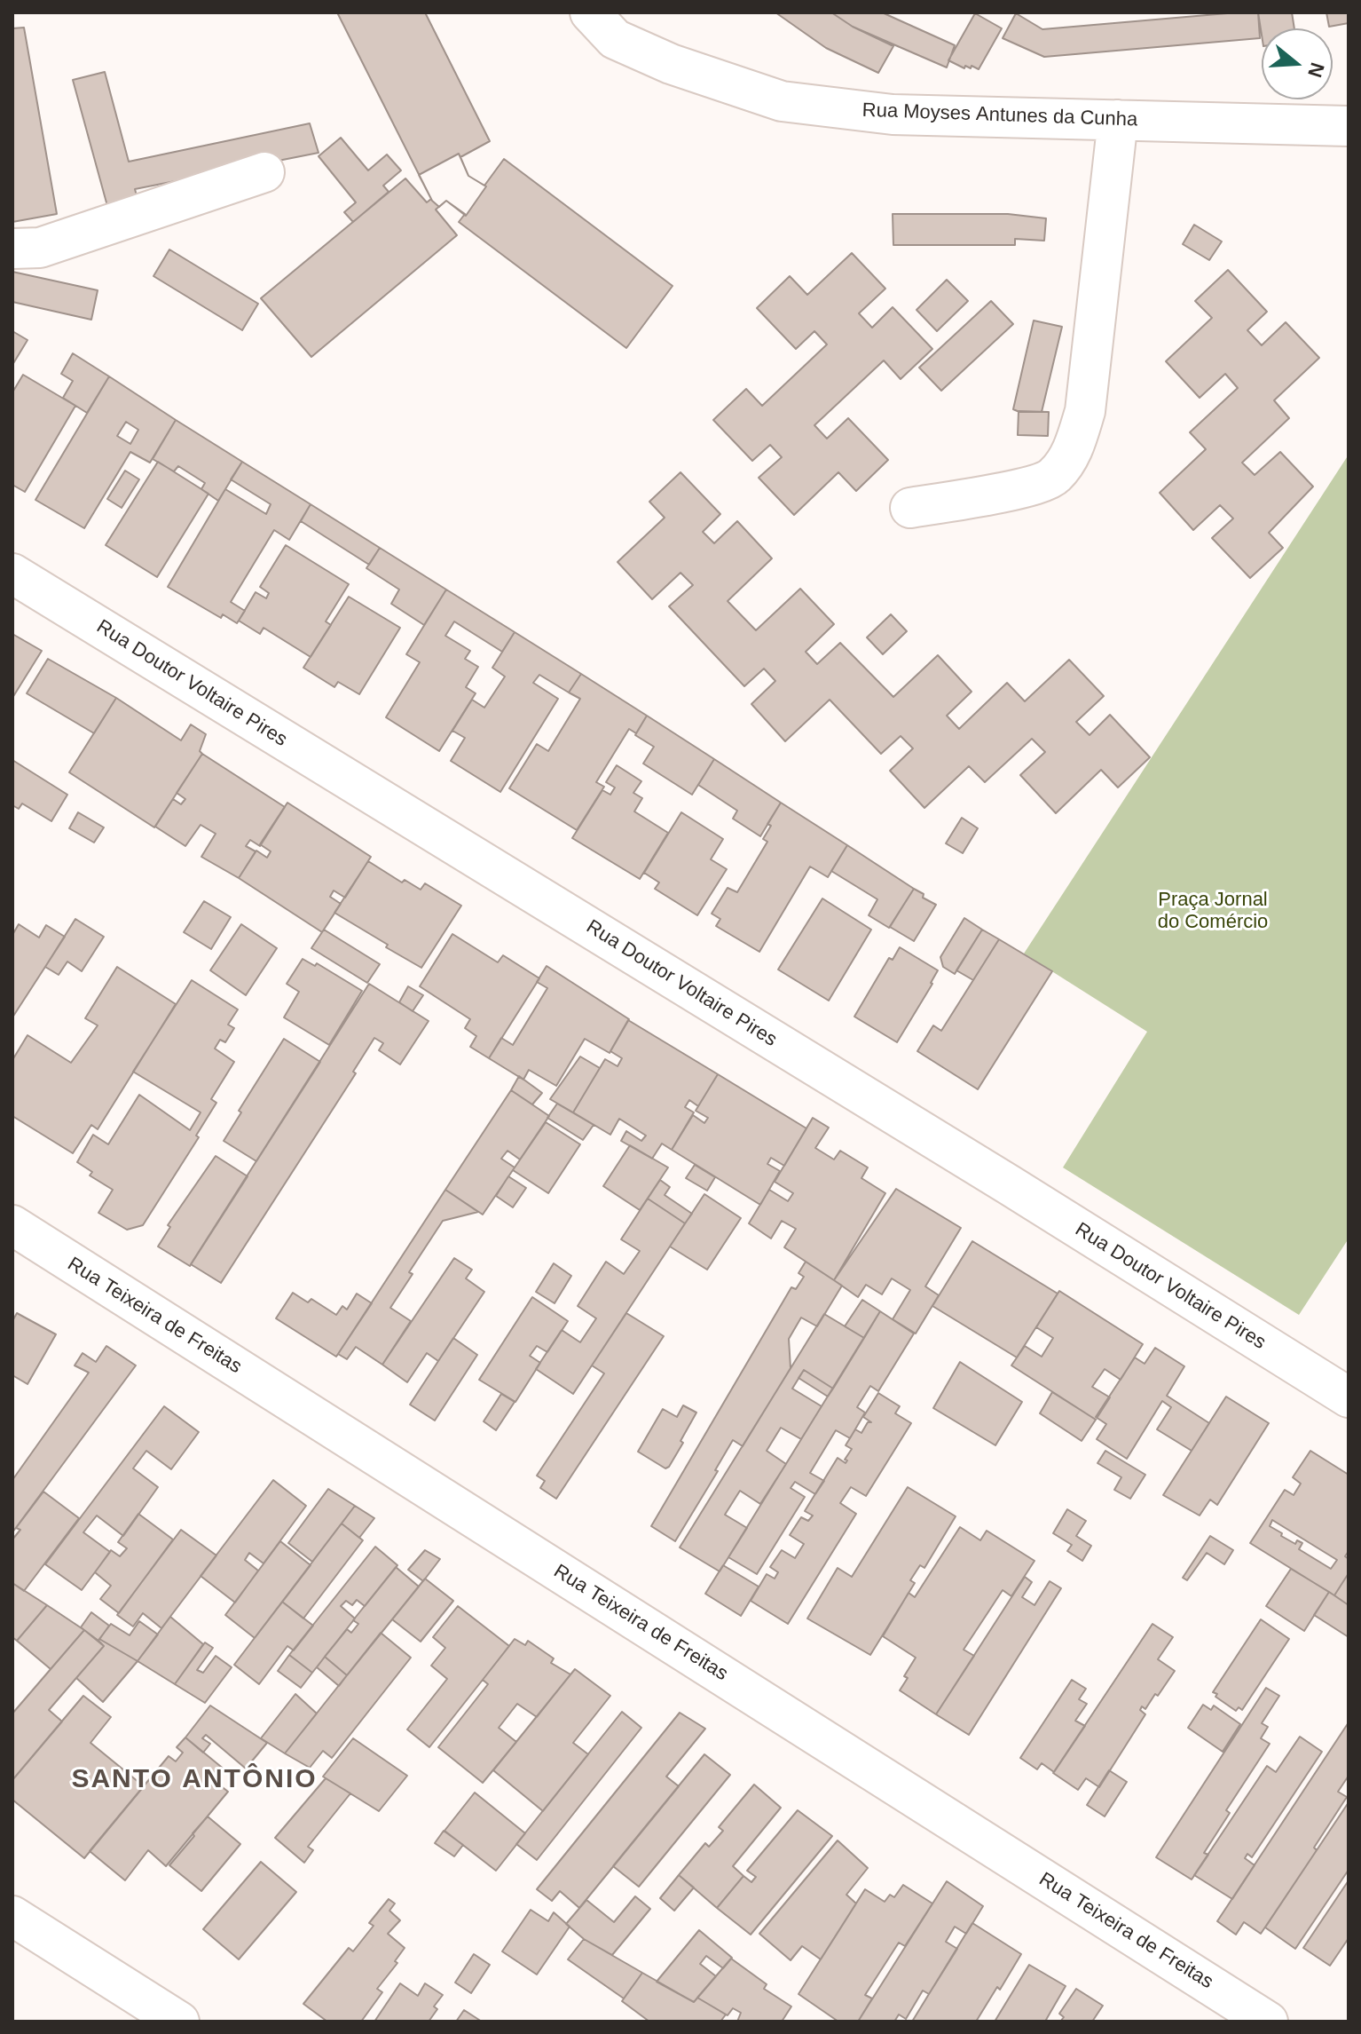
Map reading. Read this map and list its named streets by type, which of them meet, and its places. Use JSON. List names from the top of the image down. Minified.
{"streets":{"street":["Rua Moyses Antunes da Cunha","Rua Doutor Voltaire Pires","Rua Teixeira de Freitas"]},"districts":["SANTO ANTÔNIO"],"parks":["Praça Jornal do Comércio"],"north":"right"}
